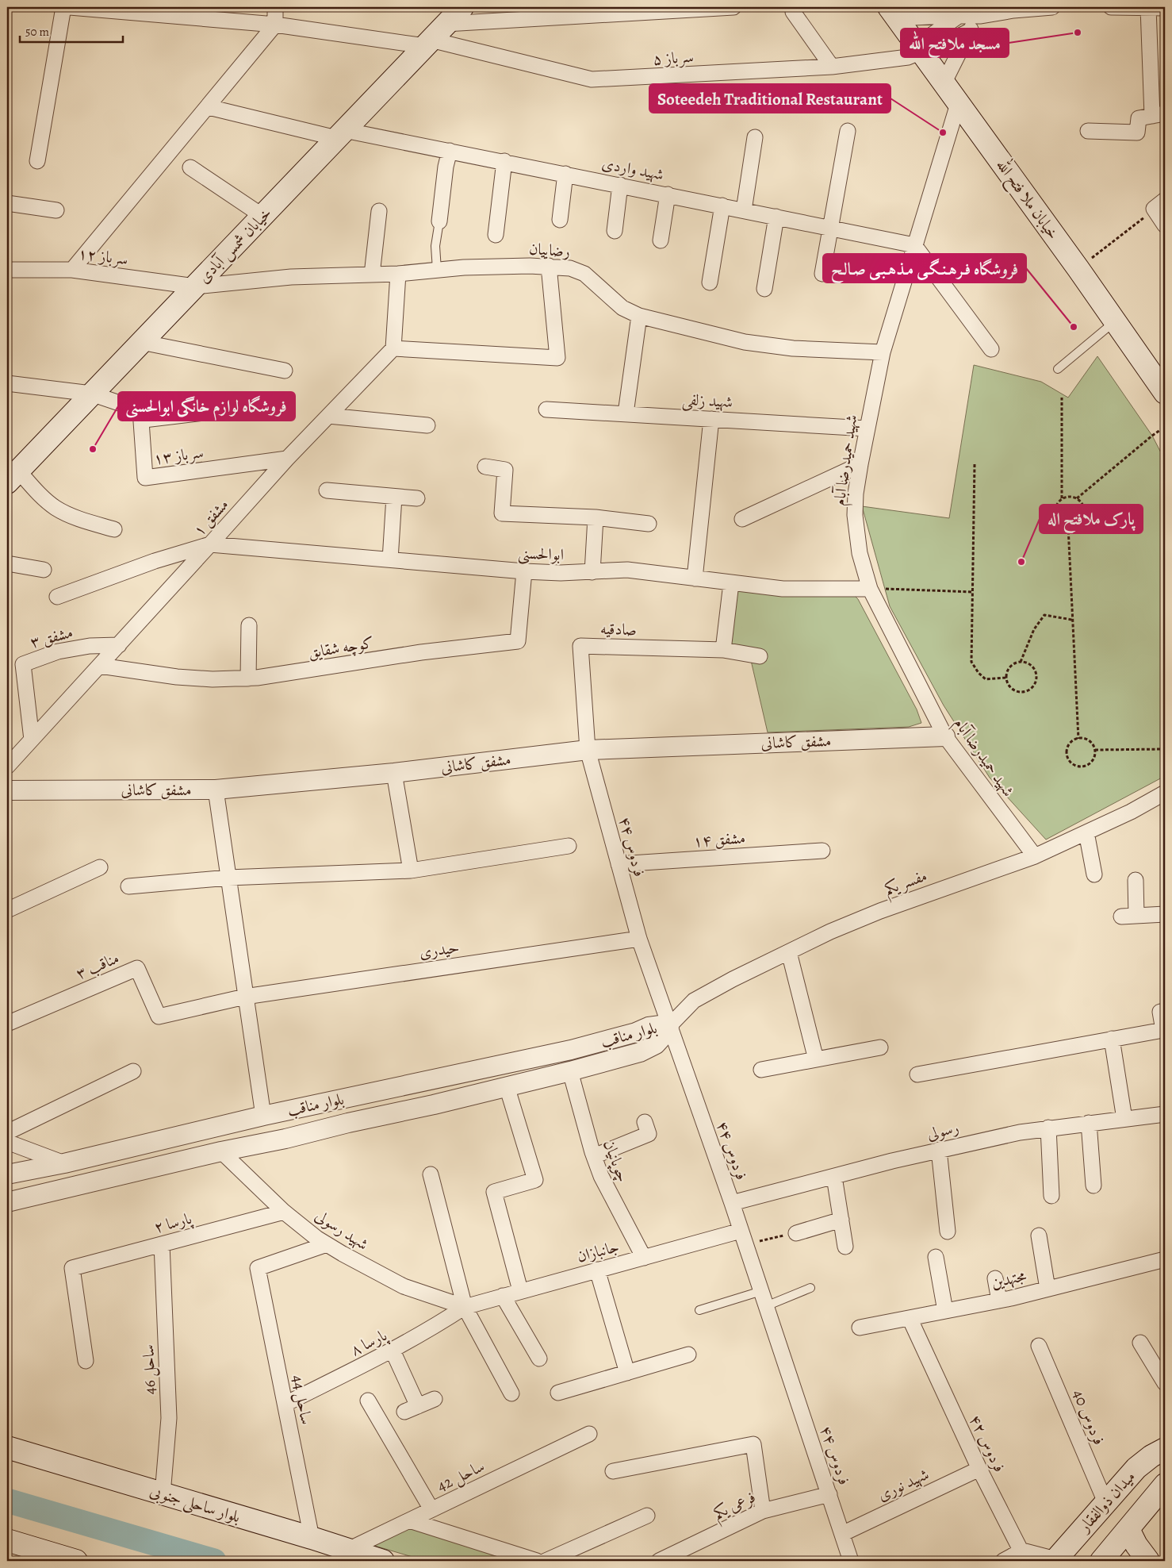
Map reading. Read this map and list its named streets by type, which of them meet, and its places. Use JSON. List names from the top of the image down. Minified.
{"streets":{"main road":["خیابان ملا فتح الله","خیابان شمس آبادی","میدان ذوالفقار","بلوار ساحلی جنوبی"],"street":["سرباز ۵","شهید واردی","رضاییان","سرباز ۱۲","شهید زلفی","سرباز ۱۳","شهید حمیدرضا آبام","مشفق ۱","ابوالحسنی","صادقیه","مشفق ۳","کوچه شقایق","مشفق کاشانی","مشفق ۱۴","فردوس ۴۴","مفسر یکم","حیدری","مناقب ۳","بلوار مناقب","رسولی","چوپانیان","پارسا ۲","شهید رسولی","جانبازان","مجتهدین","پارسا ۸","ساحل 46","ساحل 44","فردوس 40","فردوس ۴۲","ساحل 42","شهید نوری","فرعی یکم"]},"crossings":[["سرباز ۵","خیابان ملا فتح الله"],["سرباز ۵","خیابان شمس آبادی"],["شهید واردی","خیابان شمس آبادی"],["شهید واردی","شهید حمیدرضا آبام"],["خیابان ملا فتح الله","شهید حمیدرضا آبام"],["خیابان شمس آبادی","رضاییان"],["خیابان شمس آبادی","سرباز ۱۲"],["خیابان شمس آبادی","سرباز ۱۳"],["رضاییان","سرباز ۱۲"],["رضاییان","شهید حمیدرضا آبام"],["شهید زلفی","شهید حمیدرضا آبام"],["سرباز ۱۳","مشفق ۱"],["شهید حمیدرضا آبام","ابوالحسنی"],["شهید حمیدرضا آبام","مشفق کاشانی"],["شهید حمیدرضا آبام","مفسر یکم"],["مشفق ۱","ابوالحسنی"],["مشفق ۱","مشفق ۳"],["مشفق ۱","کوچه شقایق"],["ابوالحسنی","کوچه شقایق"],["صادقیه","مشفق کاشانی"],["صادقیه","فردوس ۴۴"],["مشفق کاشانی","فردوس ۴۴"],["مشفق ۱۴","فردوس ۴۴"],["فردوس ۴۴","مفسر یکم"],["فردوس ۴۴","حیدری"],["فردوس ۴۴","بلوار مناقب"],["فردوس ۴۴","رسولی"],["فردوس ۴۴","جانبازان"],["فردوس ۴۴","شهید نوری"],["فردوس ۴۴","فرعی یکم"],["مفسر یکم","بلوار مناقب"],["حیدری","مناقب ۳"],["بلوار مناقب","چوپانیان"],["بلوار مناقب","شهید رسولی"],["چوپانیان","جانبازان"],["پارسا ۲","شهید رسولی"],["پارسا ۲","ساحل 46"],["شهید رسولی","جانبازان"],["شهید رسولی","پارسا ۸"],["شهید رسولی","ساحل 44"],["جانبازان","پارسا ۸"],["مجتهدین","فردوس ۴۲"],["پارسا ۸","ساحل 44"],["ساحل 46","بلوار ساحلی جنوبی"],["ساحل 44","بلوار ساحلی جنوبی"],["فردوس 40","میدان ذوالفقار"],["فردوس ۴۲","شهید نوری"],["ساحل 42","بلوار ساحلی جنوبی"]],"places":["مسجد ملافتح الله","Soteedeh Traditional Restaurant","فروشگاه فـرهـنـگـی مـذهـبـی صـالـح","فروشگاه لوازم خانگی ابوالحسنی","پارک ملافتح اله"],"scale_bar":"50 m"}
